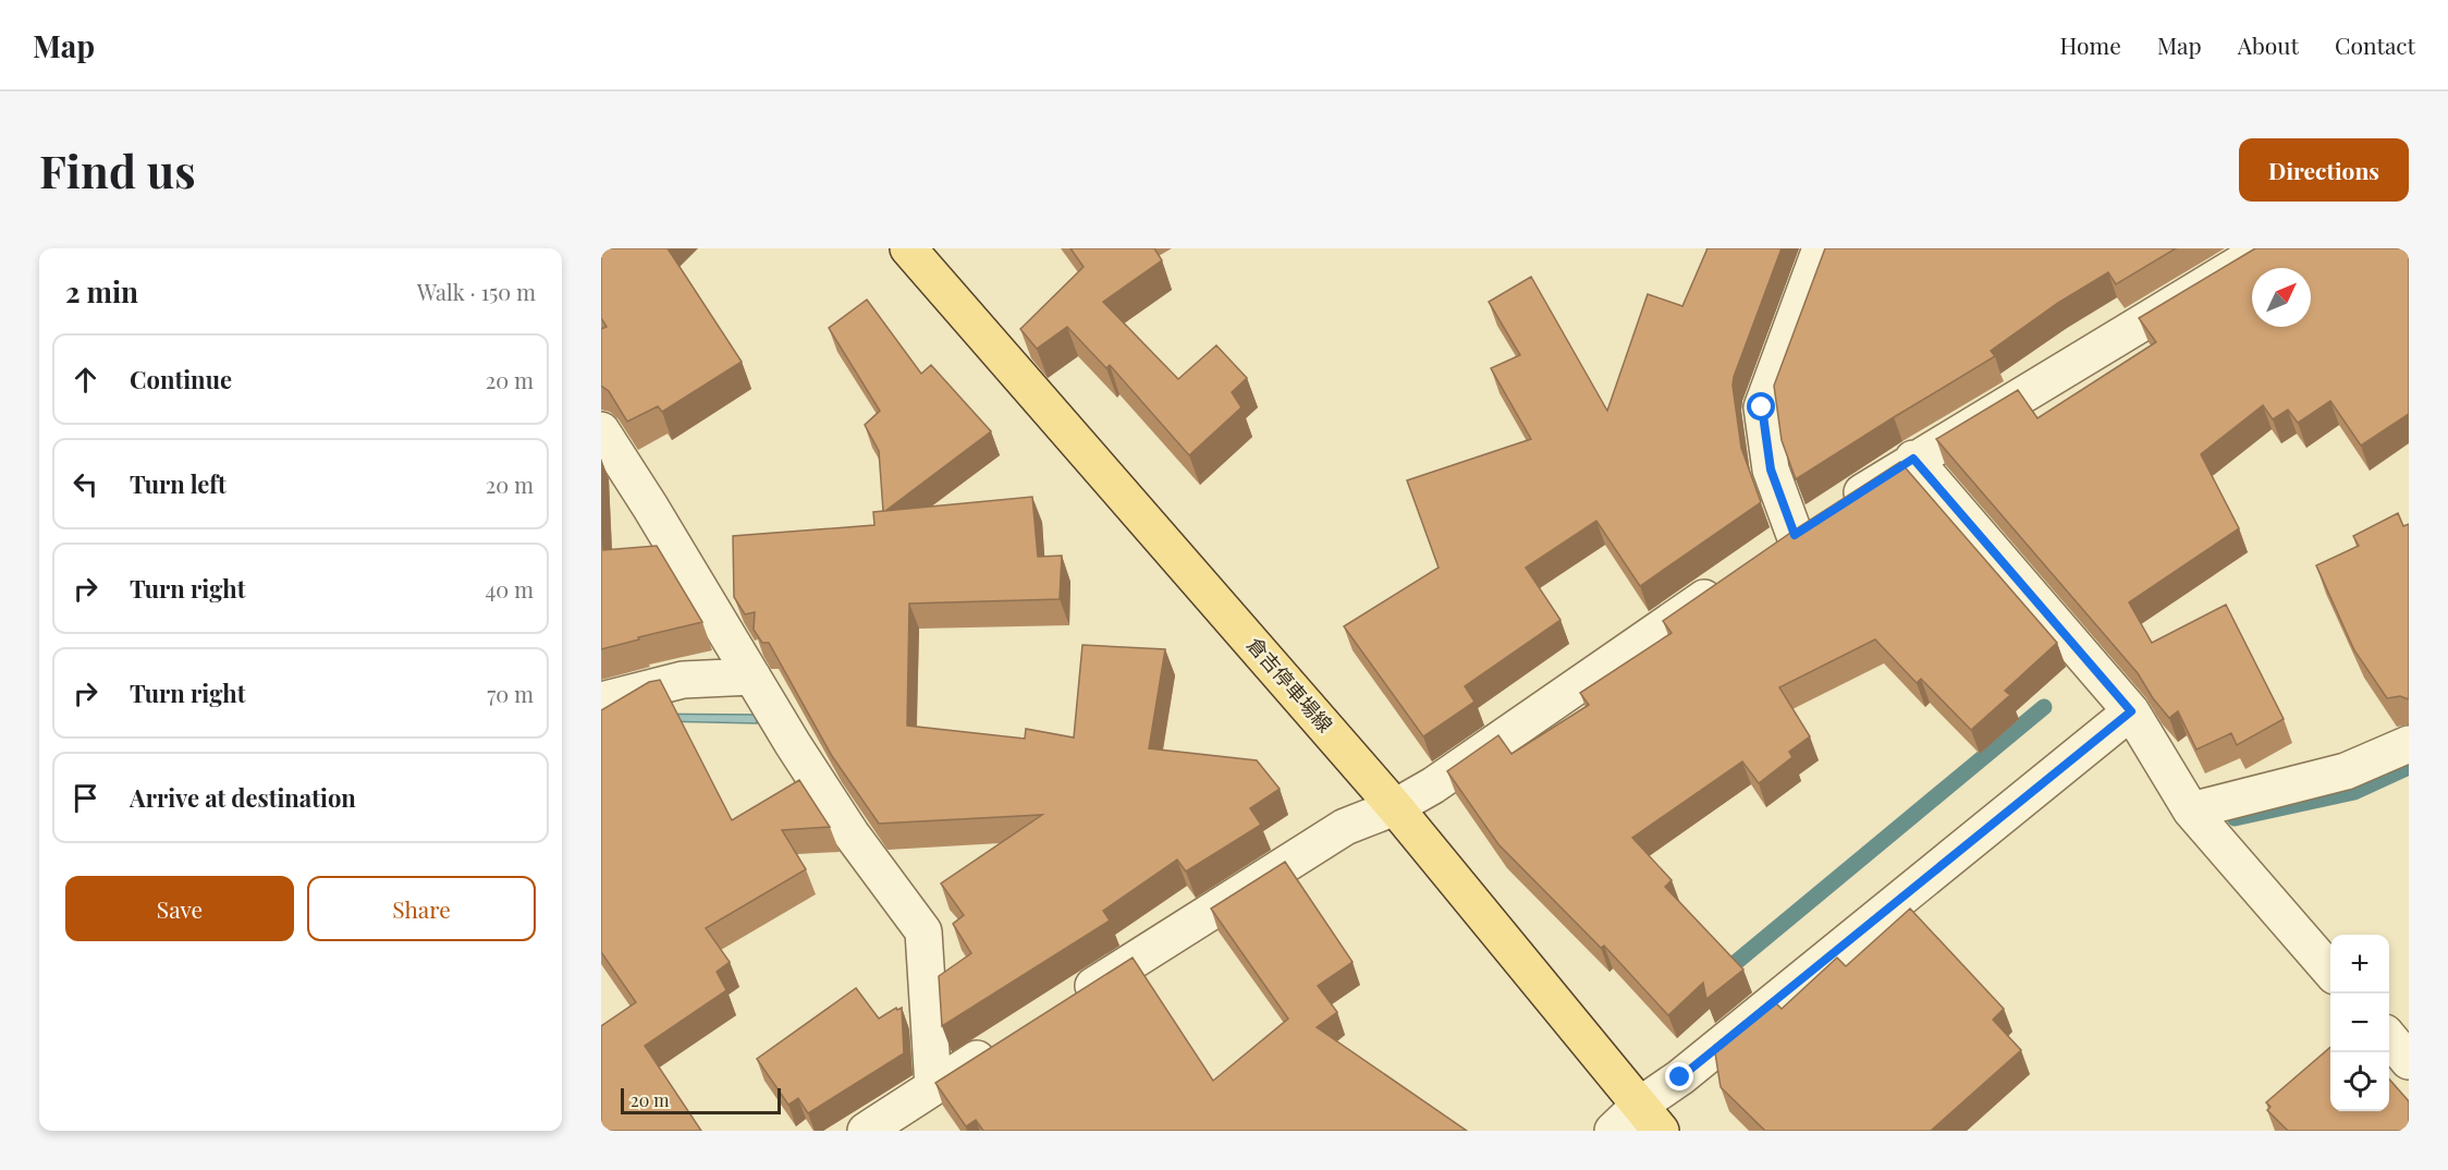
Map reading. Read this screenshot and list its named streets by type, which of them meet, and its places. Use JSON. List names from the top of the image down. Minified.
{"streets":{"main road":["倉吉停車場線"]},"scale_bar":"20 m","north":"top right","page":{"header":"Map","nav":["Home","Map","About","Contact"],"buttons":["Directions",["Save","Share"]],"title":"Find us","heading":["2 min","Walk · 150 m"],"list":[["Continue","20 m"],["Turn left","20 m"],["Turn right","40 m"],["Turn right","70 m"],"Arrive at destination"],"map_buttons":["+","−"],"scale":"20 m"}}
